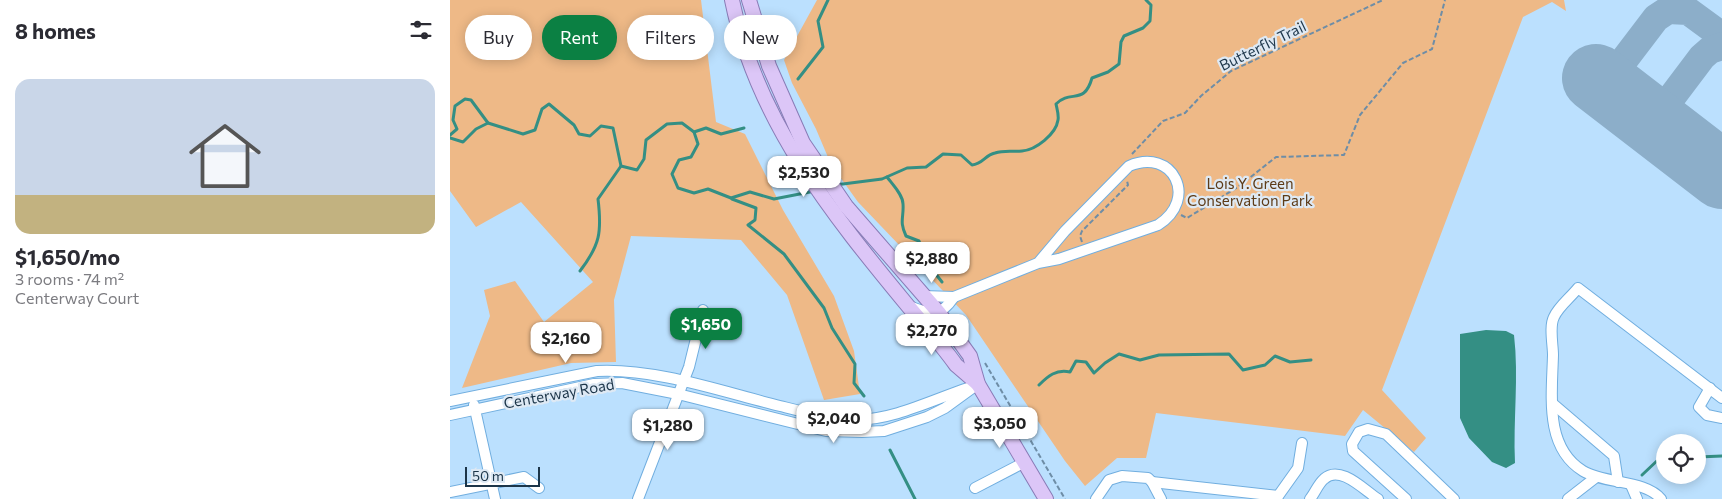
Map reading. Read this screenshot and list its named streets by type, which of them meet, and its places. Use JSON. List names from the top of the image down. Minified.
{"streets":{"street":["Centerway Road"],"path":["Butterfly Trail"]},"parks":["Lois Y. Green Conservation Park"],"scale_bar":"50 m","page":{"heading":"8 homes","chip":["Buy","Rent","Filters","New"],"list":[{"name":"$1,650/mo","note":"3 rooms · 74 m² · Centerway Court"}],"price":["$2,530","$2,880","$1,650","$2,270","$2,160","$2,040","$3,050","$1,280"],"scale":"50 m"}}
